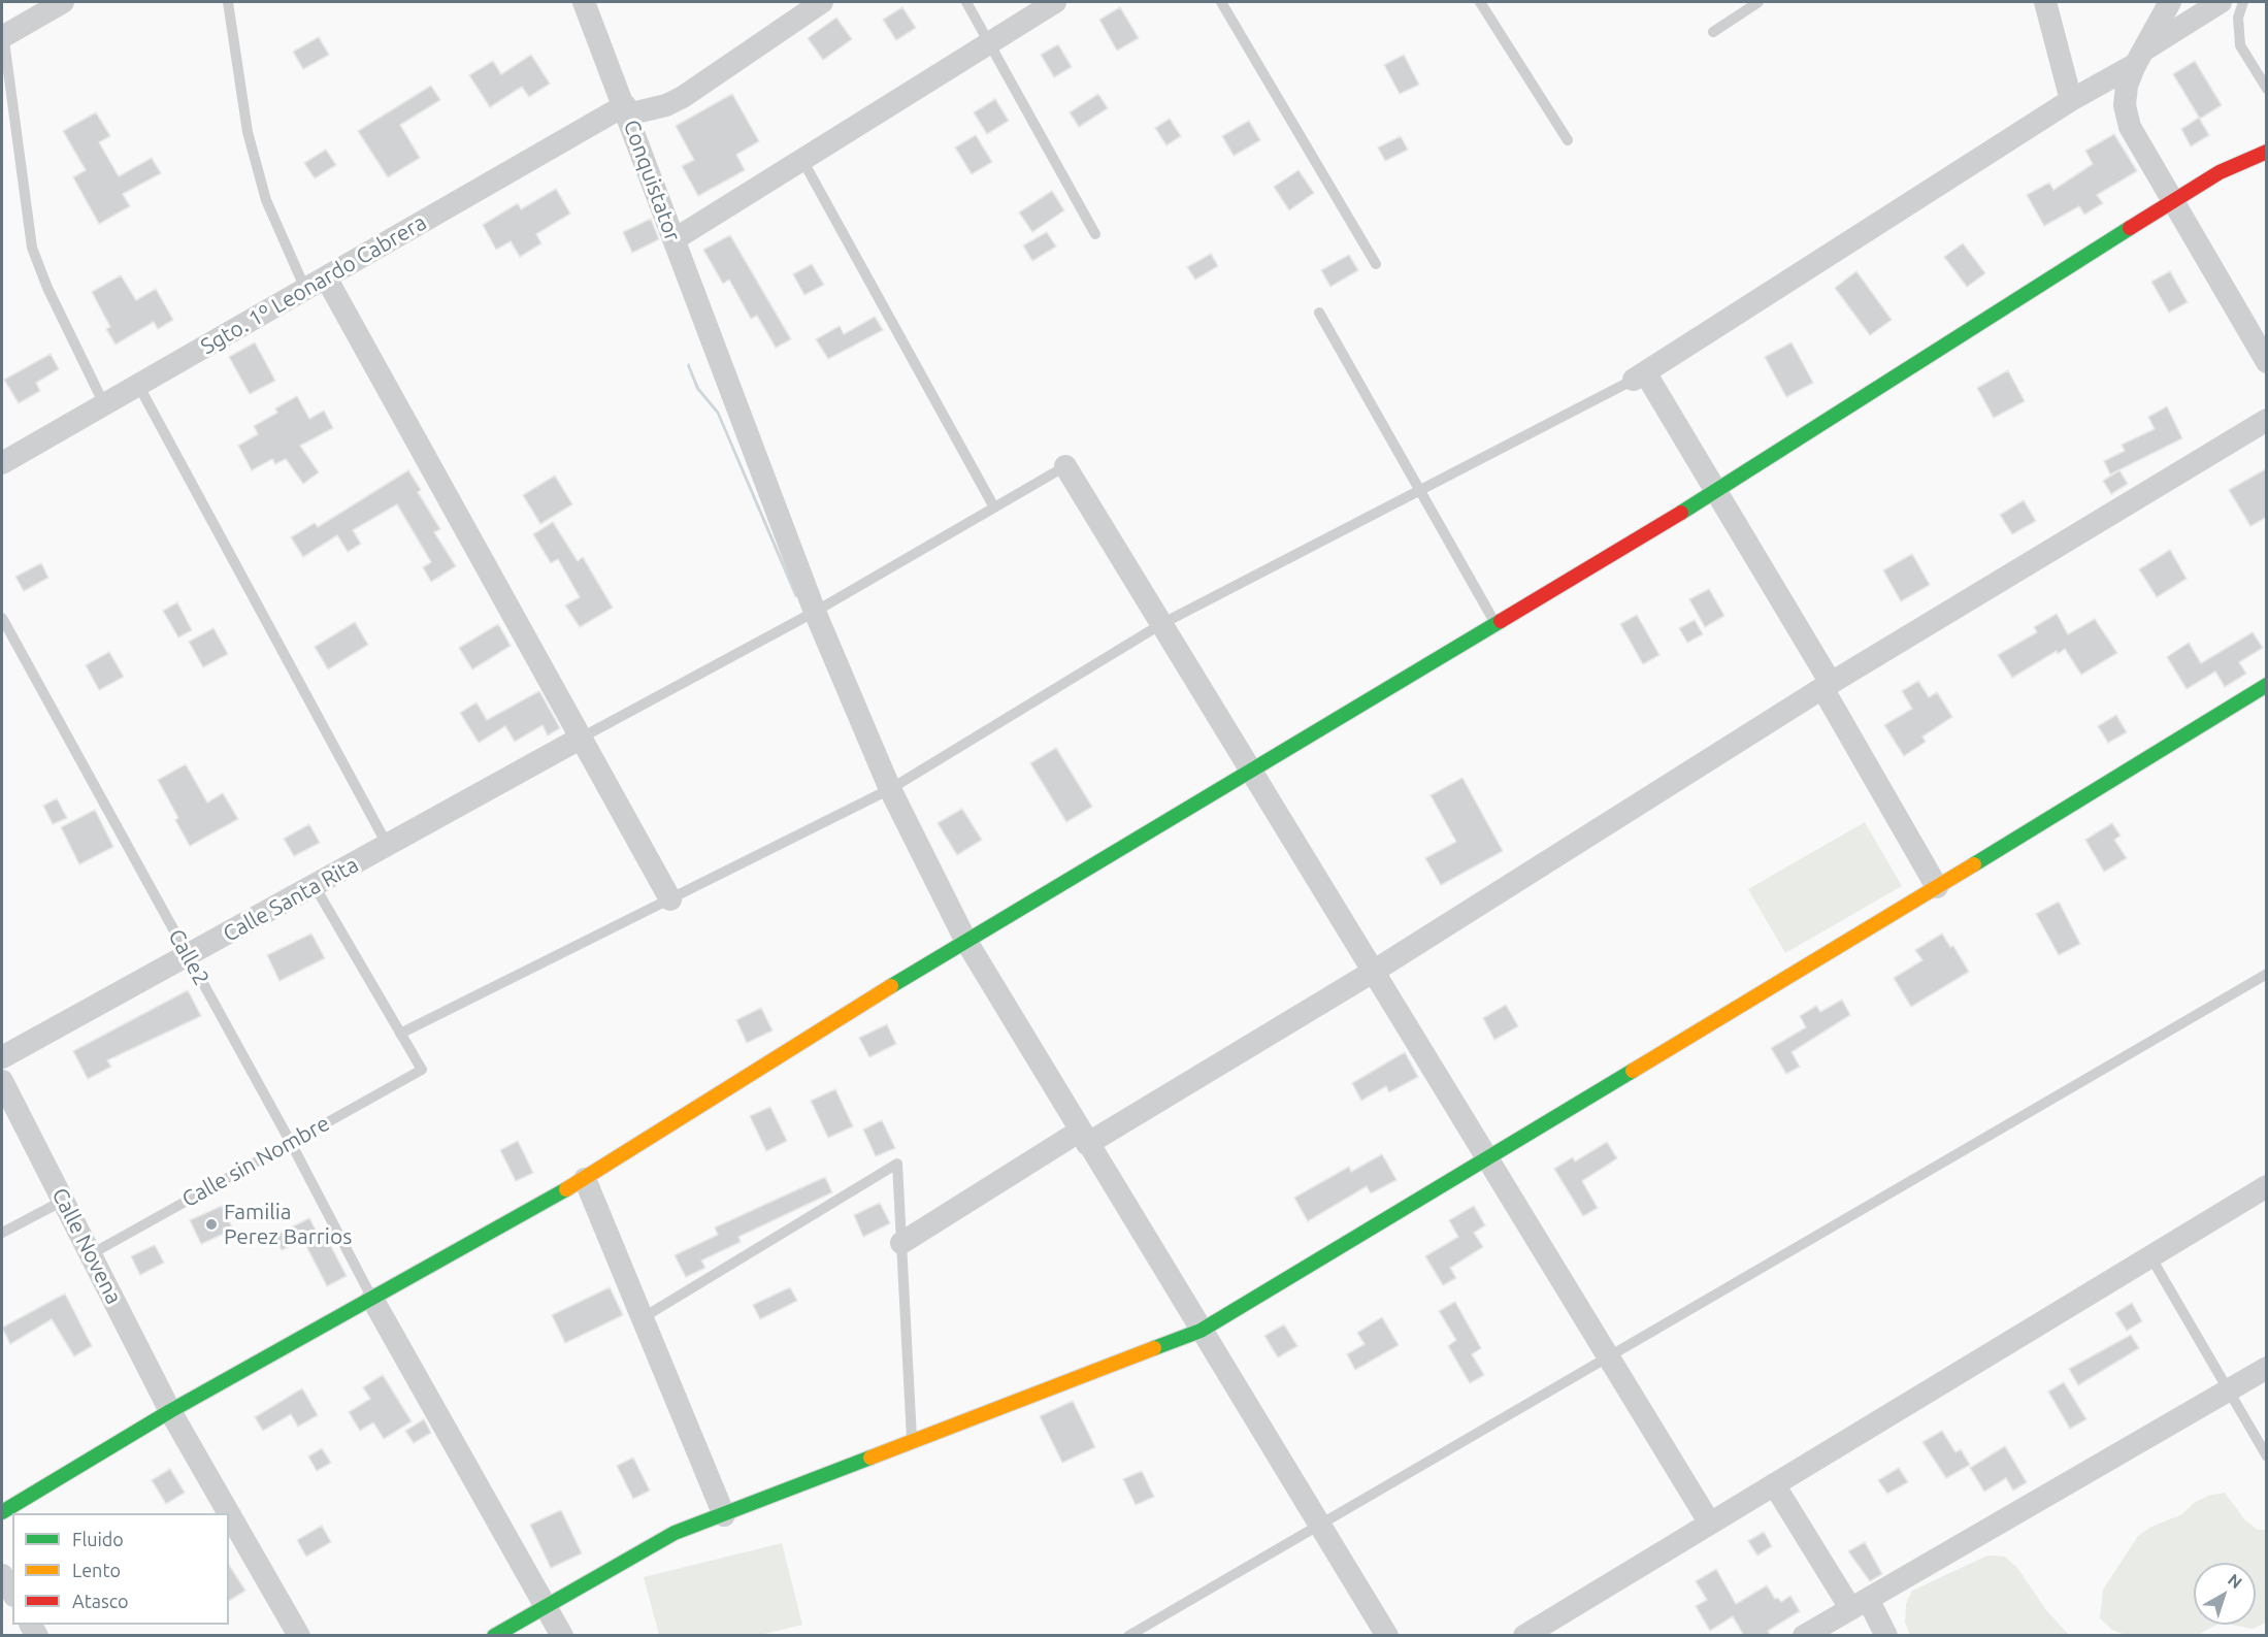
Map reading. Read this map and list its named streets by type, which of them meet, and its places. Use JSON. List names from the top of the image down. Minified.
{"streets":{"street":["Conquistator","Sgto. 1º Leonardo Cabrera","Calle Santa Rita","Calle Novena"],"lane":["Calle2","Calle sin Nombre"]},"crossings":[["Conquistator","Sgto. 1º Leonardo Cabrera"],["Calle Santa Rita","Calle2"],["Calle2","Calle sin Nombre"],["Calle sin Nombre","Calle Novena"]],"places":["Familia Perez Barrios"],"legend":["Fluido","Lento","Atasco"],"north":"top right"}
